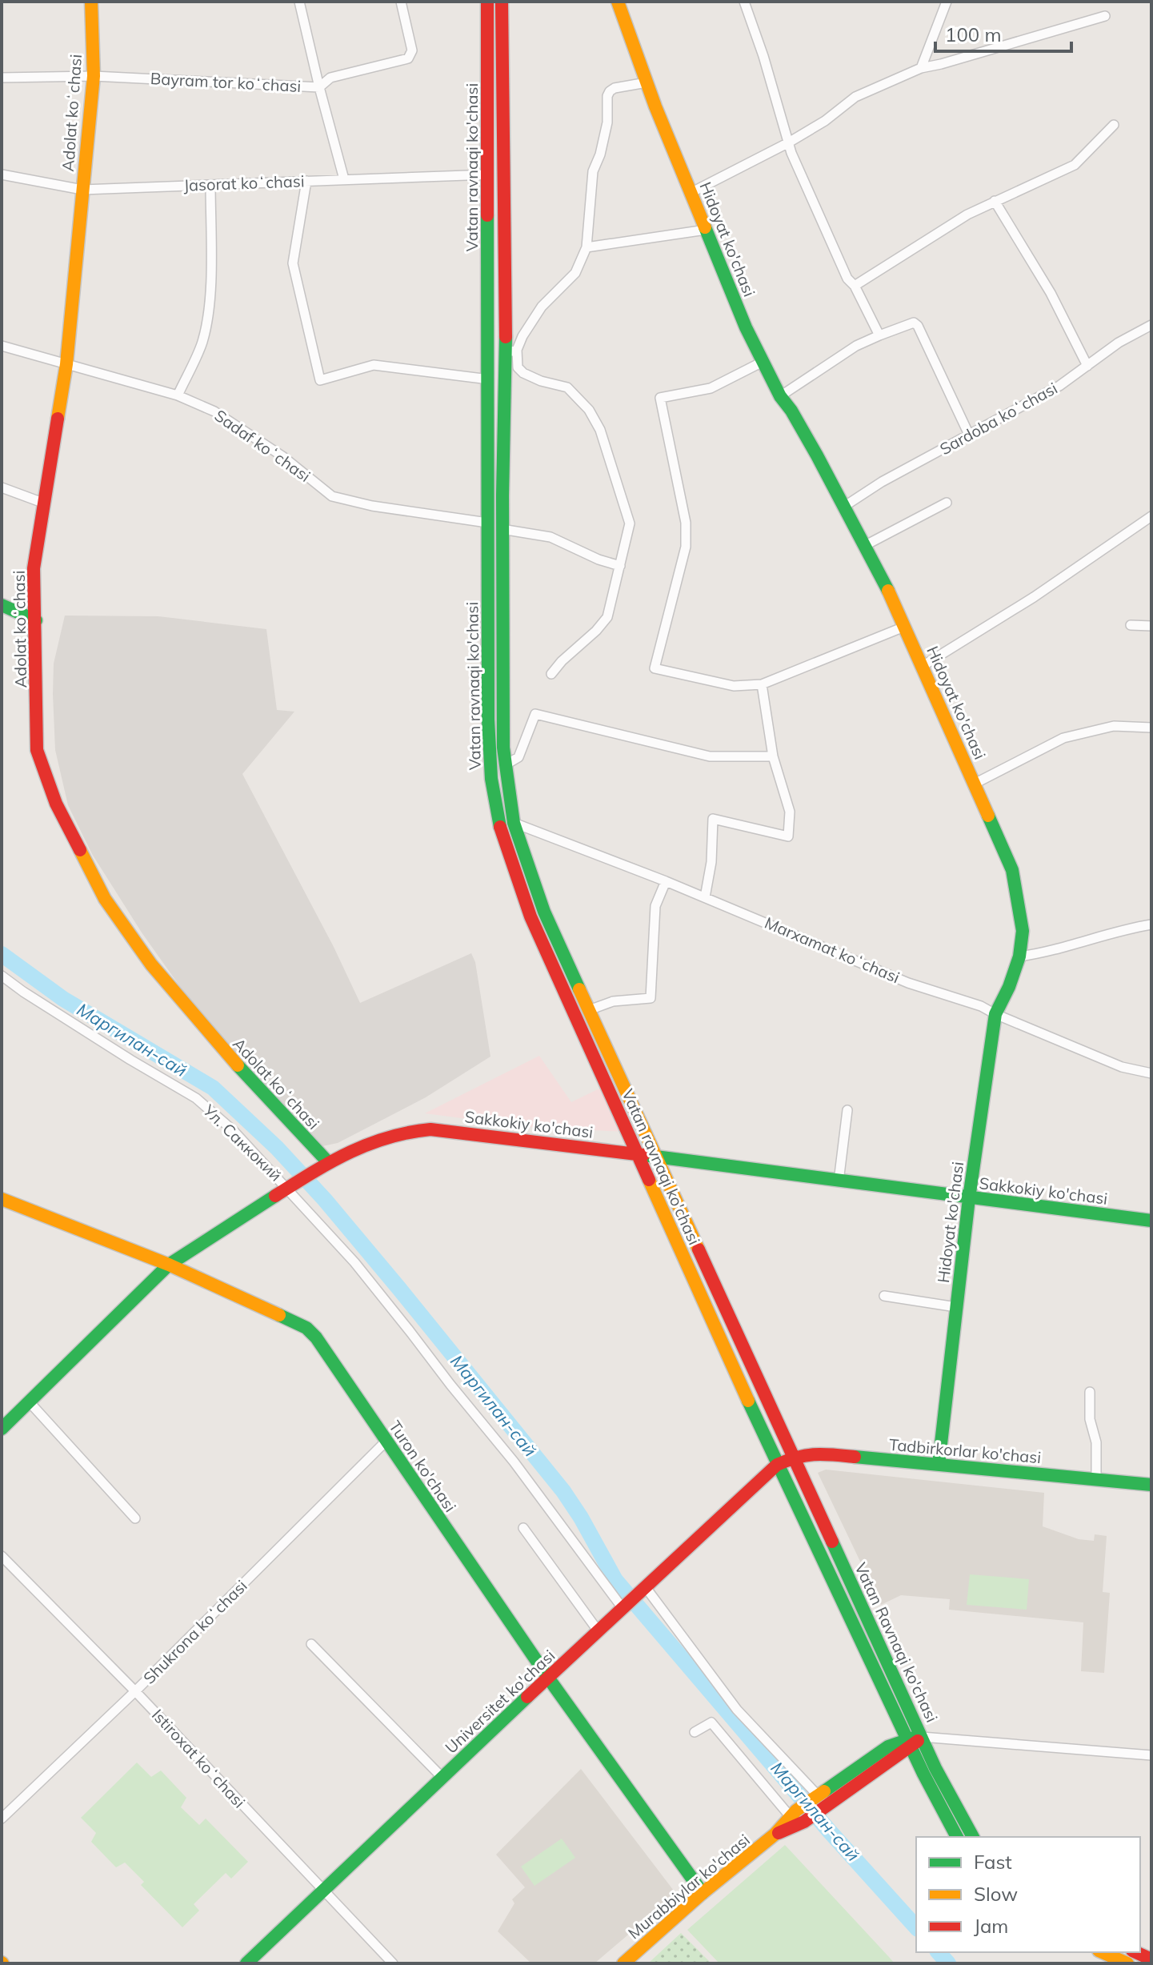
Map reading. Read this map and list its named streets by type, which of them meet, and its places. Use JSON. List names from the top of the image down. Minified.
{"streets":{"street":["Bayram tor koʻchasi","Adolat koʻchasi","Vatan ravnaqi ko'chasi","Jasorat koʻchasi","Hidoyat ko'chasi","Sardoba koʻchasi","Sadaf koʻchasi","Marxamat koʻchasi","Sakkokiy ko'chasi","Ул. Саккокий","Tadbirkorlar ko'chasi","Turon ko'chasi","Shukrona koʻchasi","Vatan Ravnaqi ko'chasi","Universitet ko'chasi","Istiroxat koʻchasi","Murabbiylar ko'chasi"]},"crossings":[["Bayram tor koʻchasi","Adolat koʻchasi"],["Adolat koʻchasi","Jasorat koʻchasi"],["Adolat koʻchasi","Sadaf koʻchasi"],["Adolat koʻchasi","Sakkokiy ko'chasi"],["Vatan ravnaqi ko'chasi","Jasorat koʻchasi"],["Vatan ravnaqi ko'chasi","Sadaf koʻchasi"],["Vatan ravnaqi ko'chasi","Marxamat koʻchasi"],["Vatan ravnaqi ko'chasi","Sakkokiy ko'chasi"],["Vatan ravnaqi ko'chasi","Tadbirkorlar ko'chasi"],["Vatan ravnaqi ko'chasi","Vatan Ravnaqi ko'chasi"],["Vatan ravnaqi ko'chasi","Universitet ko'chasi"],["Hidoyat ko'chasi","Sardoba koʻchasi"],["Hidoyat ko'chasi","Marxamat koʻchasi"],["Hidoyat ko'chasi","Sakkokiy ko'chasi"],["Hidoyat ko'chasi","Tadbirkorlar ko'chasi"],["Sakkokiy ko'chasi","Ул. Саккокий"],["Sakkokiy ko'chasi","Turon ko'chasi"],["Ул. Саккокий","Universitet ko'chasi"],["Tadbirkorlar ko'chasi","Vatan Ravnaqi ko'chasi"],["Tadbirkorlar ko'chasi","Universitet ko'chasi"],["Turon ko'chasi","Shukrona koʻchasi"],["Turon ko'chasi","Universitet ko'chasi"],["Turon ko'chasi","Murabbiylar ko'chasi"],["Shukrona koʻchasi","Istiroxat koʻchasi"],["Vatan Ravnaqi ko'chasi","Universitet ko'chasi"],["Vatan Ravnaqi ko'chasi","Murabbiylar ko'chasi"],["Universitet ko'chasi","Istiroxat koʻchasi"]],"water":["Маргилан-сай"],"legend":["Fast","Slow","Jam"],"scale_bar":"100 m"}
